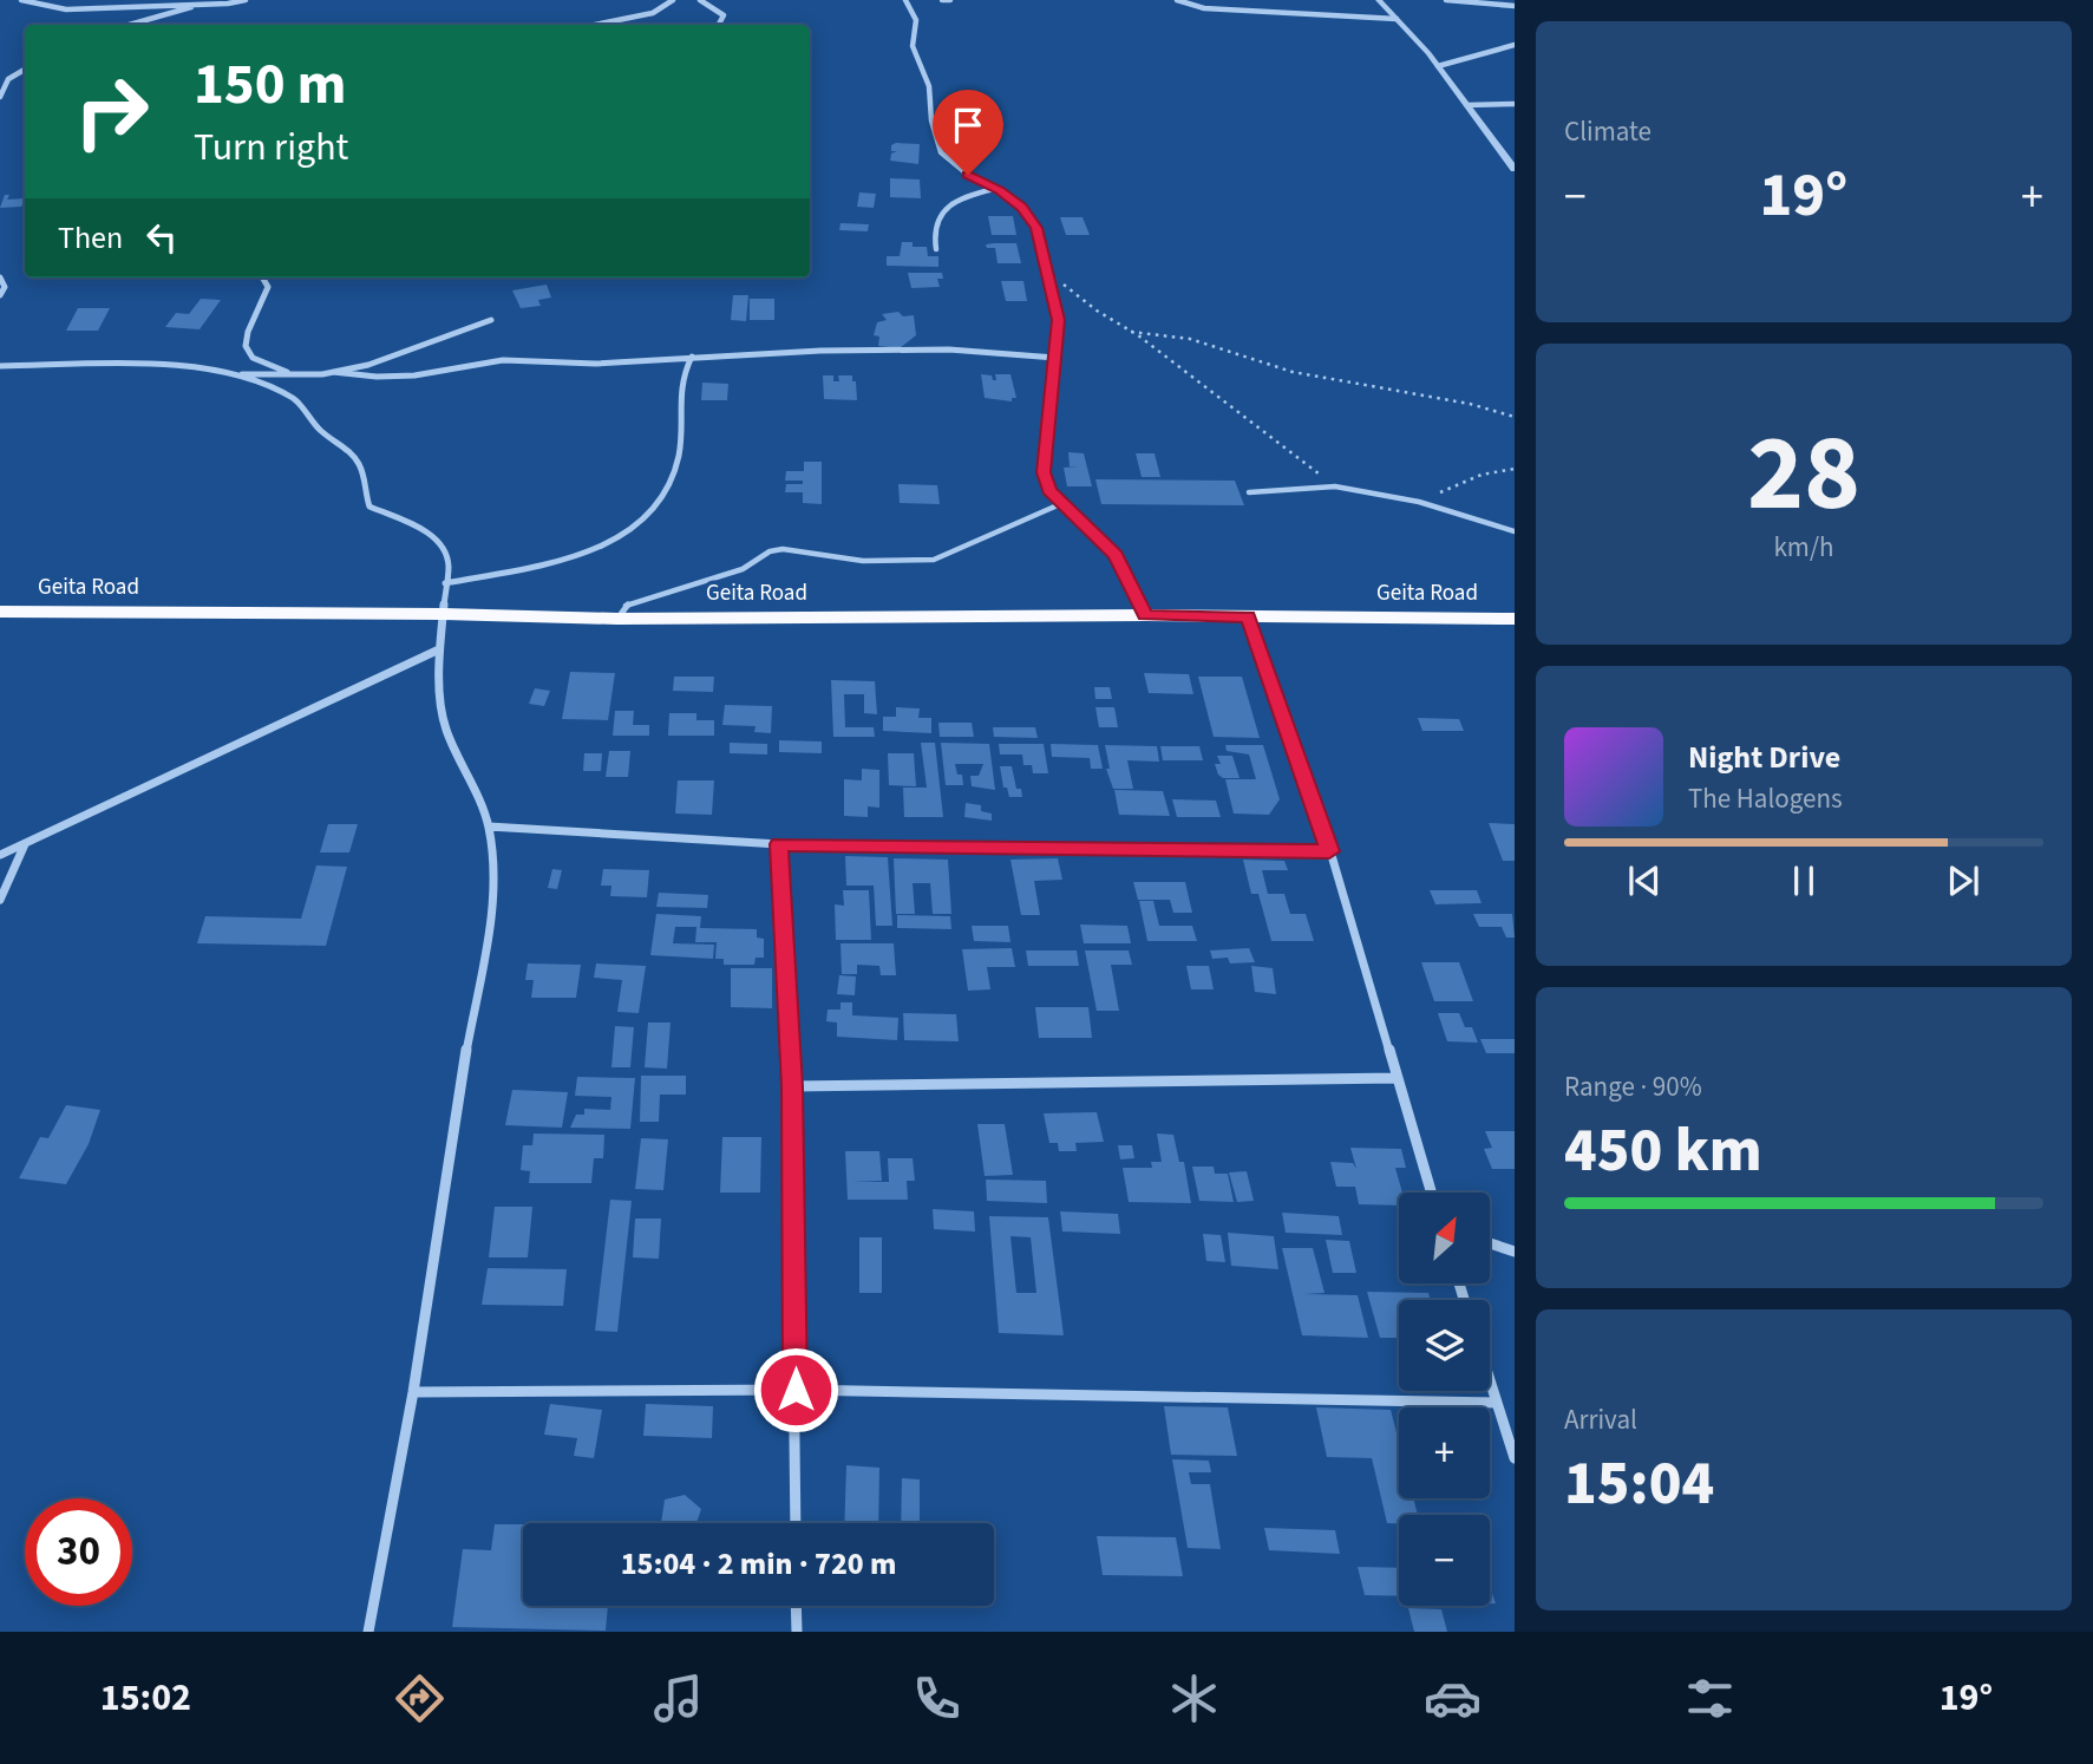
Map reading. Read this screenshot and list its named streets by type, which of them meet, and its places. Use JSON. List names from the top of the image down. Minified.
{"streets":{"highway":["Geita Road"]},"north":"top right","page":{"tile":["Climate",["28","km/h"],["Range · 90%","450 km"],["Arrival","15:04"]],"turn":["150 m","Turn right"],"heat":["−","19°","+"],"then":"Then","song":["Night Drive","The Halogens"],"map_buttons":["+","−"],"limit":"30","trip":"15:04 · 2 min · 720 m","tabs":["15:02","19°"]}}
